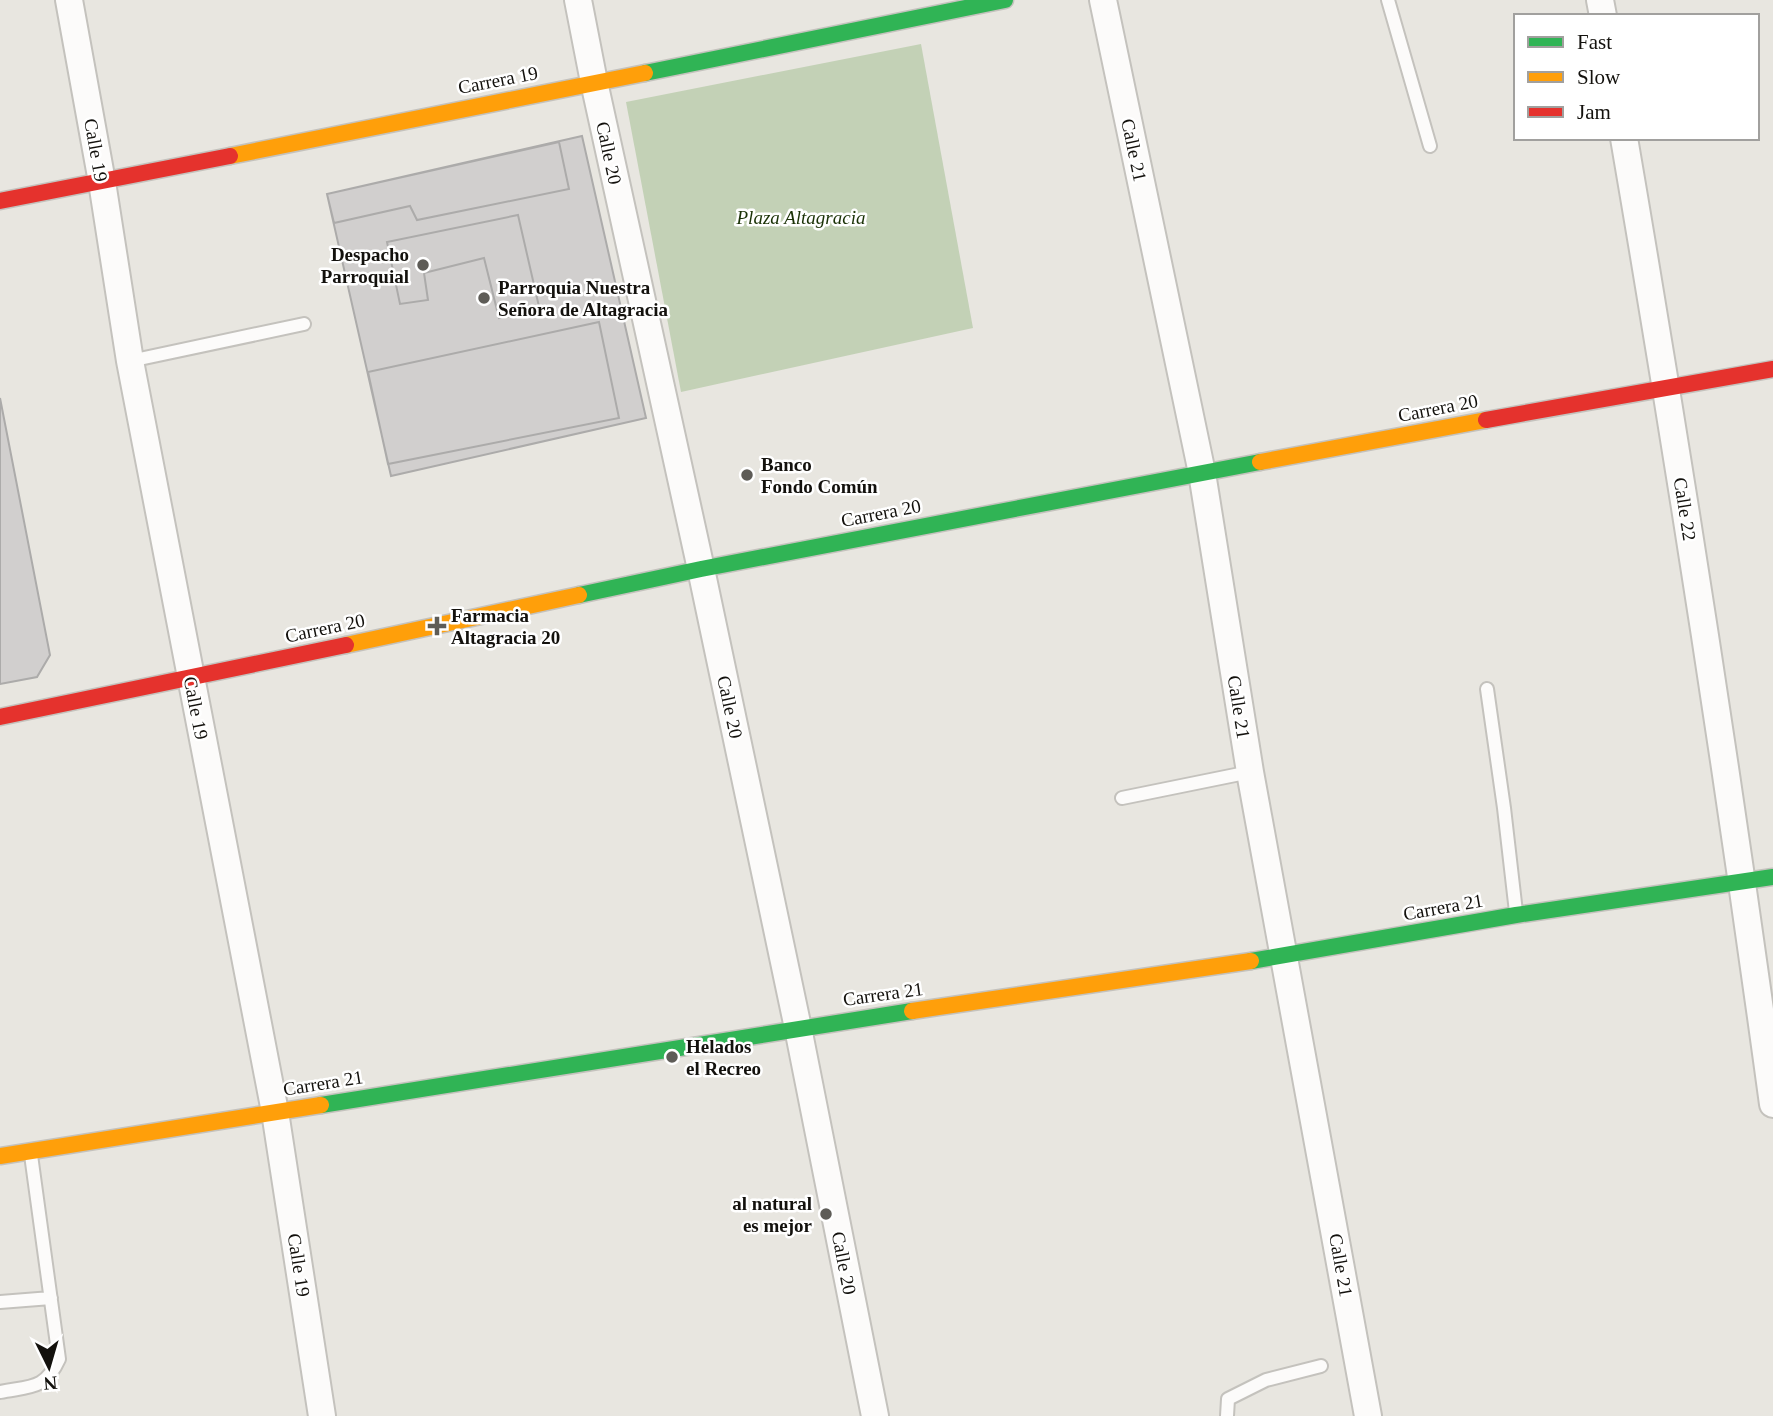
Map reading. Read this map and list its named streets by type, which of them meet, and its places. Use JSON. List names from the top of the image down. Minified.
{"streets":{"street":["Carrera 19","Calle 19","Calle 21","Calle 20","Carrera 20","Calle 22","Carrera 21"]},"crossings":[["Carrera 19","Calle 19"],["Carrera 19","Calle 20"],["Calle 19","Carrera 20"],["Calle 19","Carrera 21"],["Calle 21","Carrera 20"],["Calle 21","Carrera 21"],["Calle 20","Carrera 20"],["Calle 20","Carrera 21"],["Carrera 20","Calle 22"],["Calle 22","Carrera 21"]],"parks":["Plaza Altagracia"],"places":{"other":["Despacho Parroquial","Parroquia Nuestra Señora de Altagracia","Banco Fondo Común","Helados el Recreo","al natural es mejor"],"health":["Farmacia Altagracia 20"]},"legend":["Fast","Slow","Jam"],"north":"bottom"}
